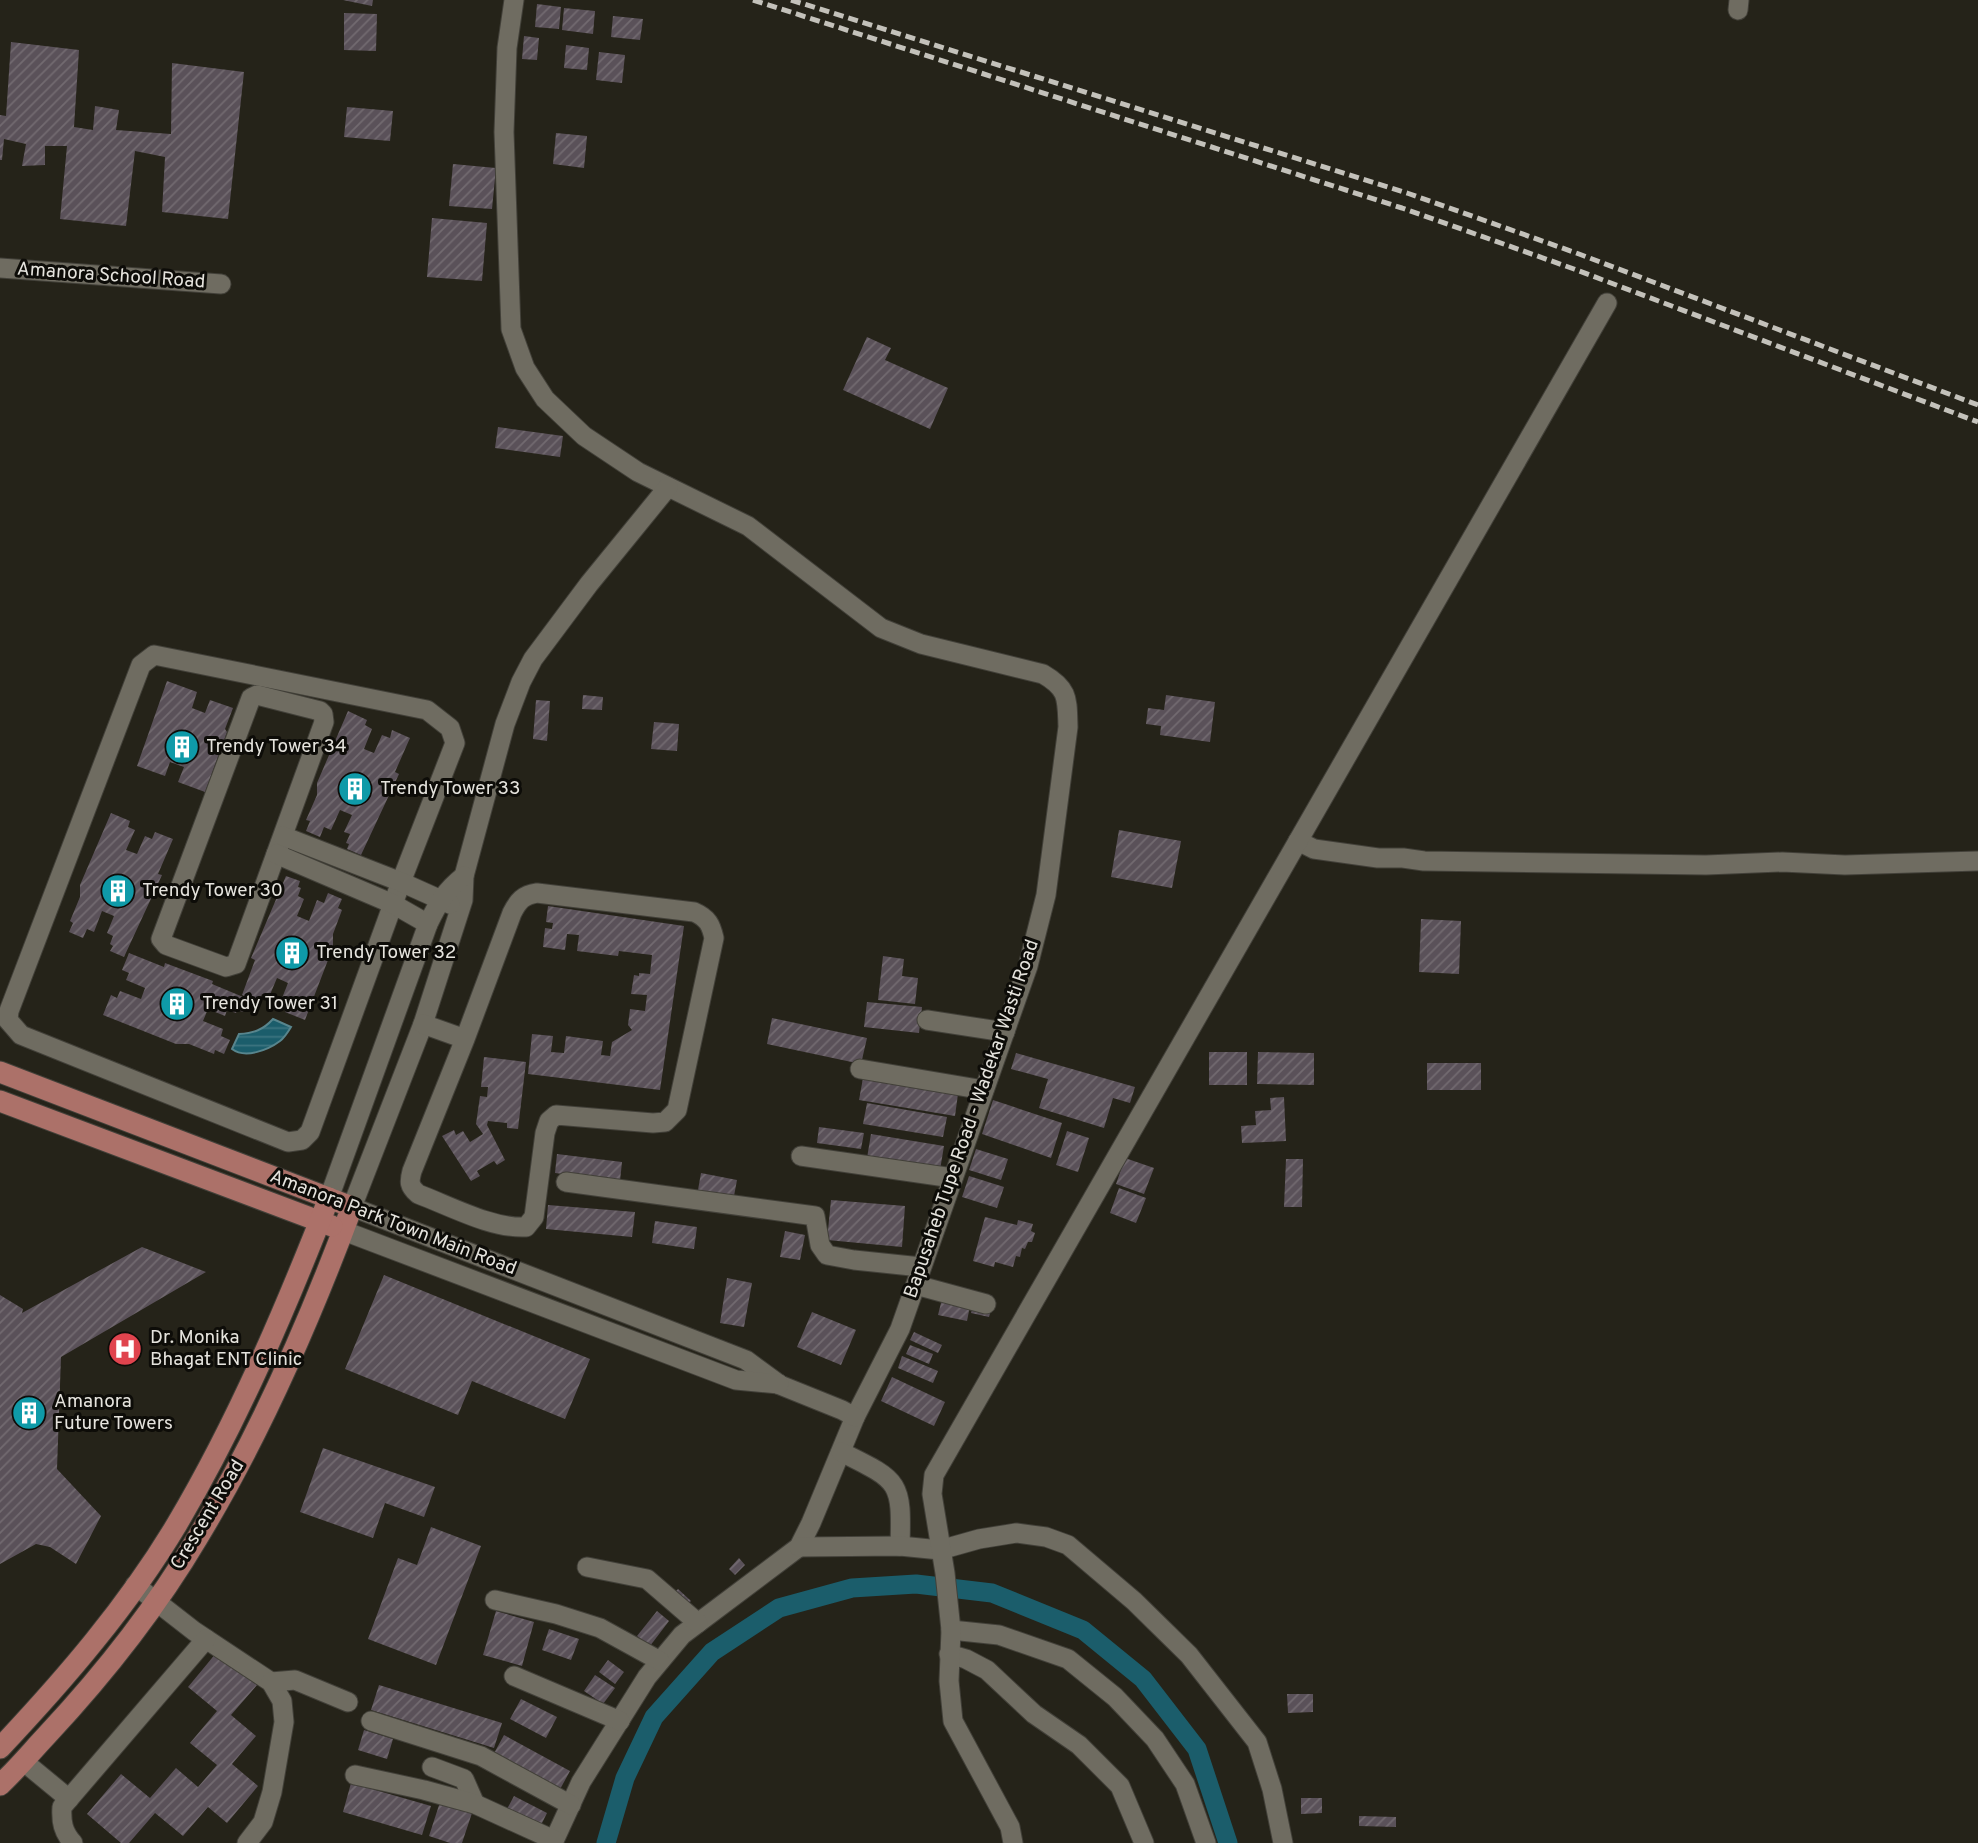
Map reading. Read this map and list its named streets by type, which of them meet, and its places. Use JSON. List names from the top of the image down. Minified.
{"streets":{"main road":["Amanora Park Town Main Road","Crescent Road"],"street":["Amanora School Road","Bapusaheb Tupe Road - Wadekar Wasti Road"]},"crossings":[["Bapusaheb Tupe Road - Wadekar Wasti Road","Amanora Park Town Main Road"],["Amanora Park Town Main Road","Crescent Road"]],"places":{"building":["Trendy Tower 34","Trendy Tower 33","Trendy Tower 30","Trendy Tower 32","Trendy Tower 31","Amanora Future Towers"],"hospital":["Dr. Monika Bhagat ENT Clinic"]}}
